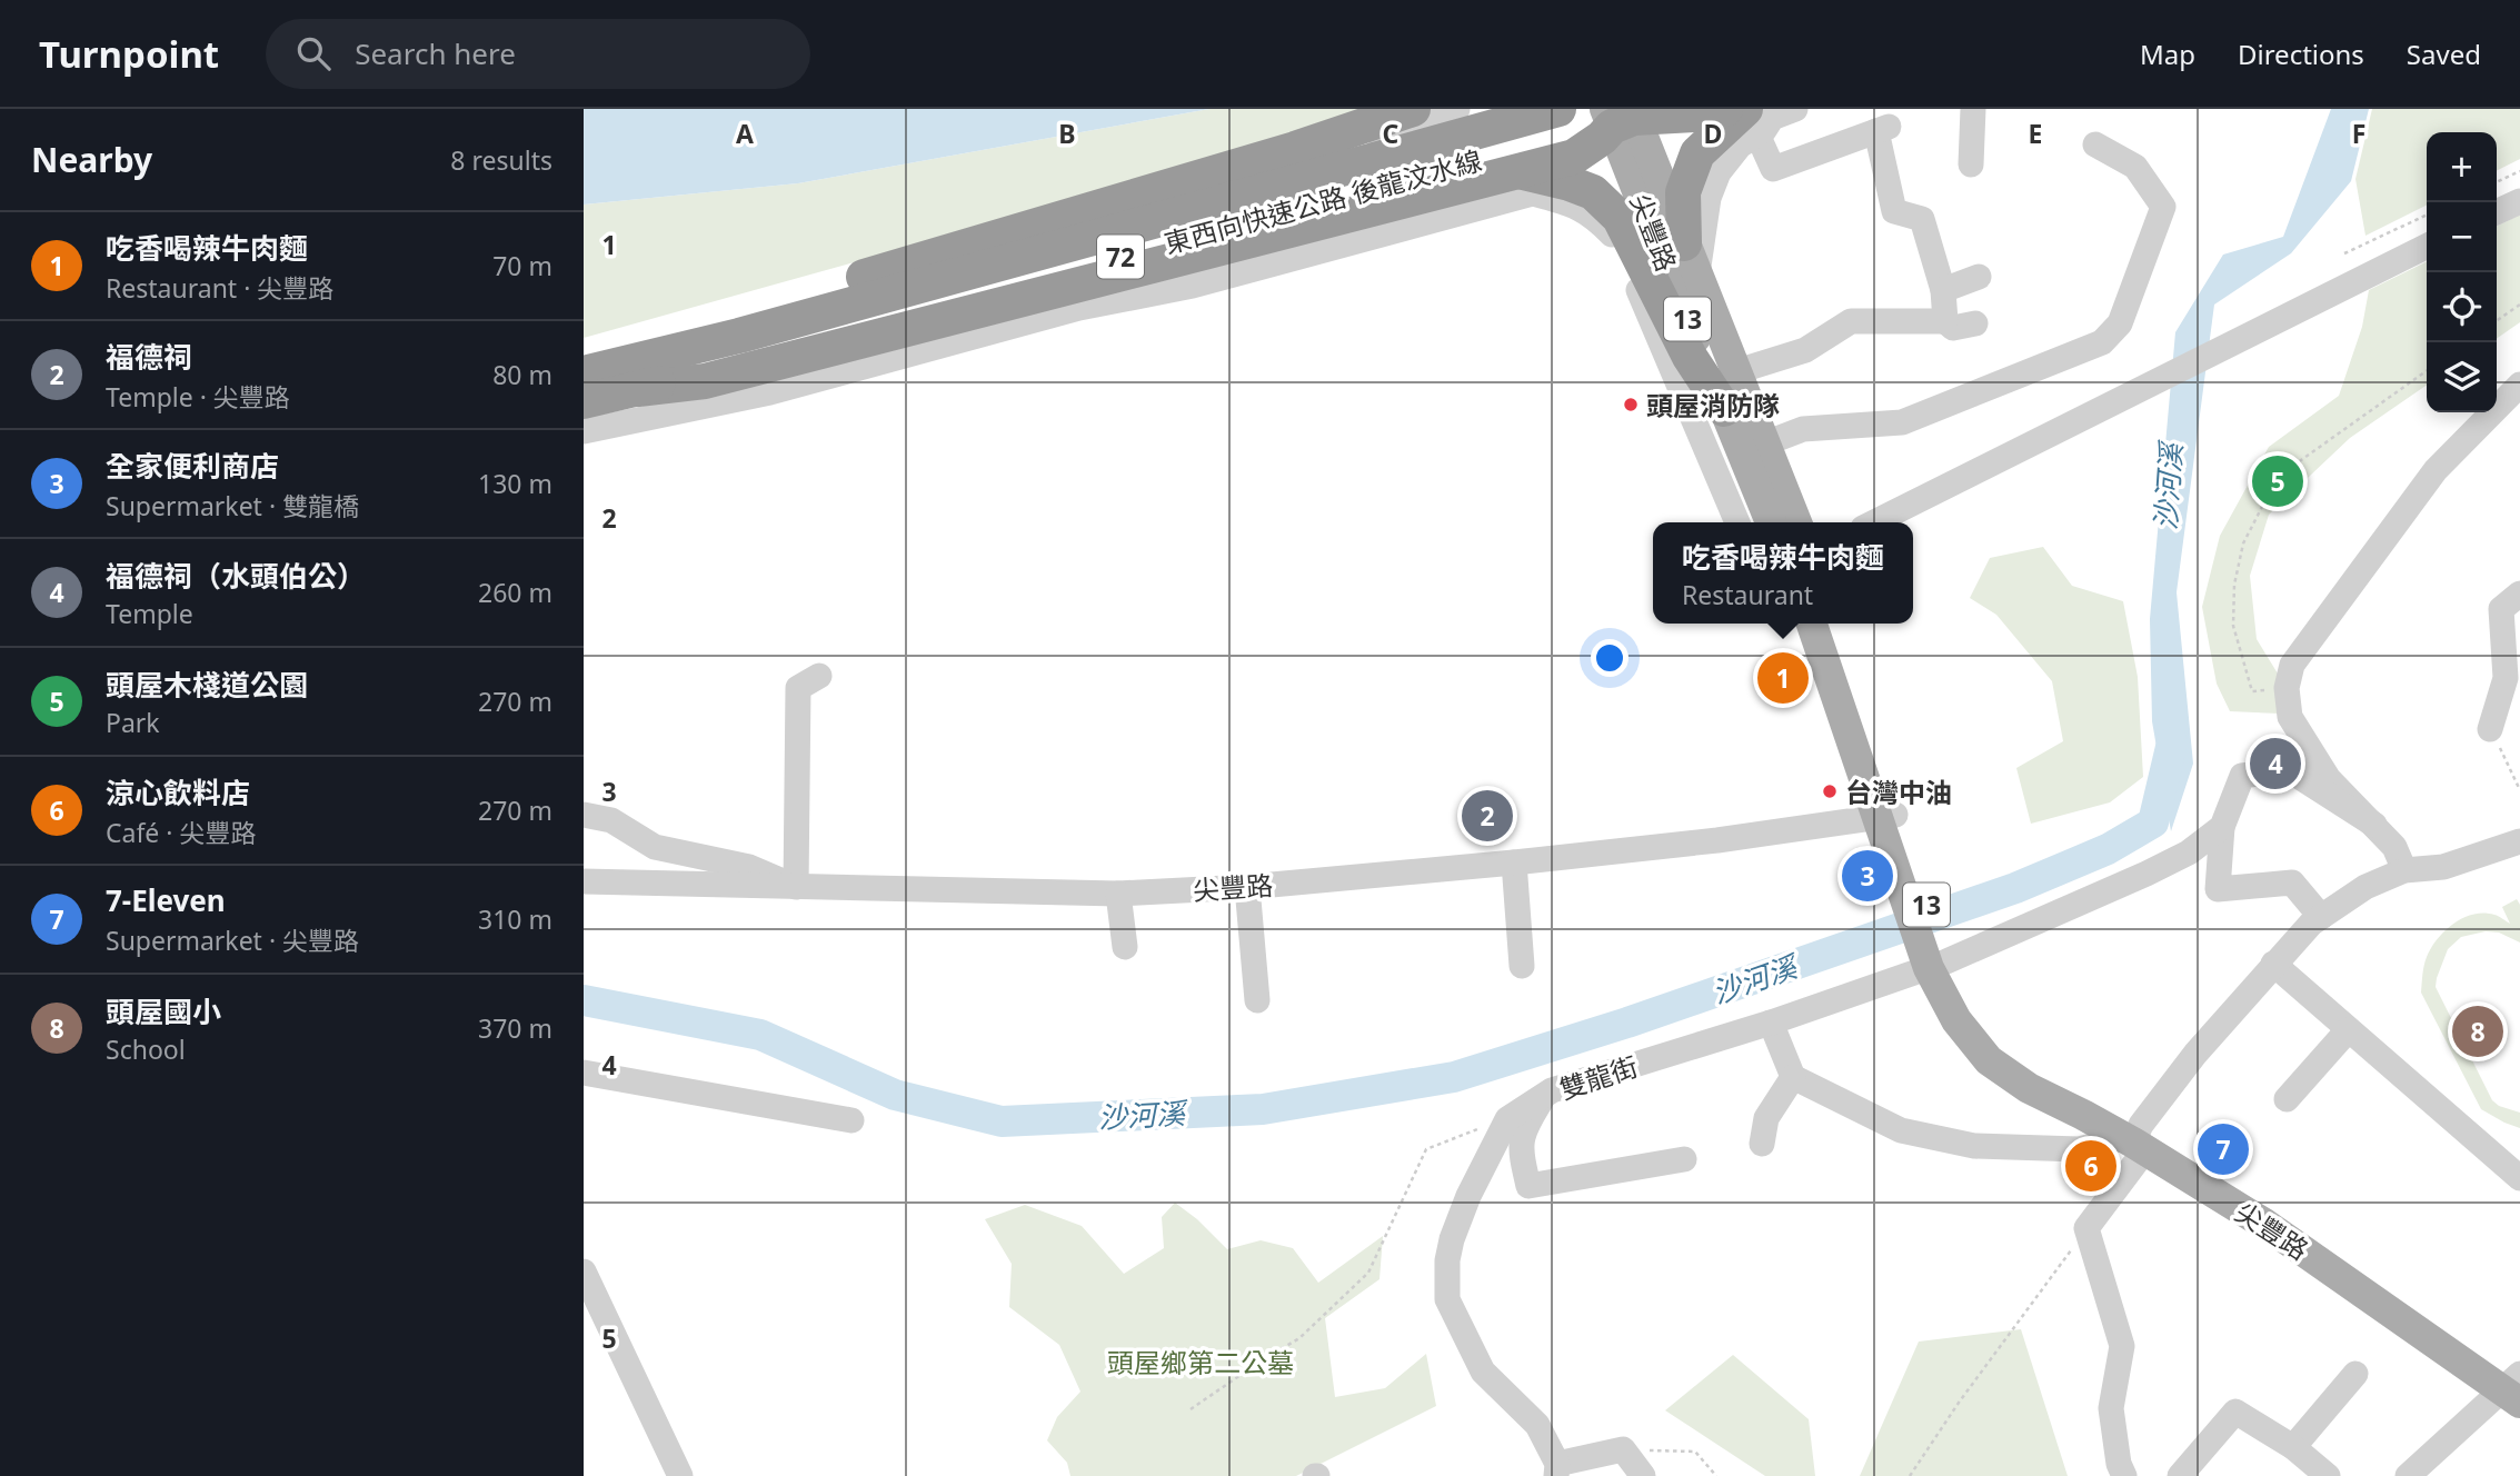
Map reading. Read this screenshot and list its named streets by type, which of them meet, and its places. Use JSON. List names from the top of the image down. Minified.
{"streets":{"highway":["東西向快速公路 後龍汶水線","72"],"main road":["尖豐路","13"],"street":["雙龍街"]},"crossings":[["東西向快速公路 後龍汶水線","尖豐路"],["尖豐路","13"],["尖豐路","雙龍街"],["13","雙龍街"]],"water":["沙河溪"],"parks":["頭屋鄉第二公墓"],"places":["頭屋消防隊","台灣中油"],"page":{"header":"Turnpoint","search":"Search here","nav":["Map","Directions","Saved"],"heading":["Nearby","8 results"],"map_buttons":["+","−"],"list":[{"mark":"1","name":"吃香喝辣牛肉麵","note":"Restaurant · 尖豐路","value":"70 m"},{"mark":"2","name":"福德祠","note":"Temple · 尖豐路","value":"80 m"},{"mark":"3","name":"全家便利商店","note":"Supermarket · 雙龍橋","value":"130 m"},{"mark":"4","name":"福德祠（水頭伯公）","note":"Temple","value":"260 m"},{"mark":"5","name":"頭屋木棧道公園","note":"Park","value":"270 m"},{"mark":"6","name":"涼心飲料店","note":"Café · 尖豐路","value":"270 m"},{"mark":"7","name":"7-Eleven","note":"Supermarket · 尖豐路","value":"310 m"},{"mark":"8","name":"頭屋國小","note":"School","value":"370 m"}],"pins":["5","1","4","2","3","8","7","6"],"popup":["吃香喝辣牛肉麵","Restaurant"]},"grid":{"columns":["A","B","C","D","E","F"],"rows":["1","2","3","4","5"]}}
